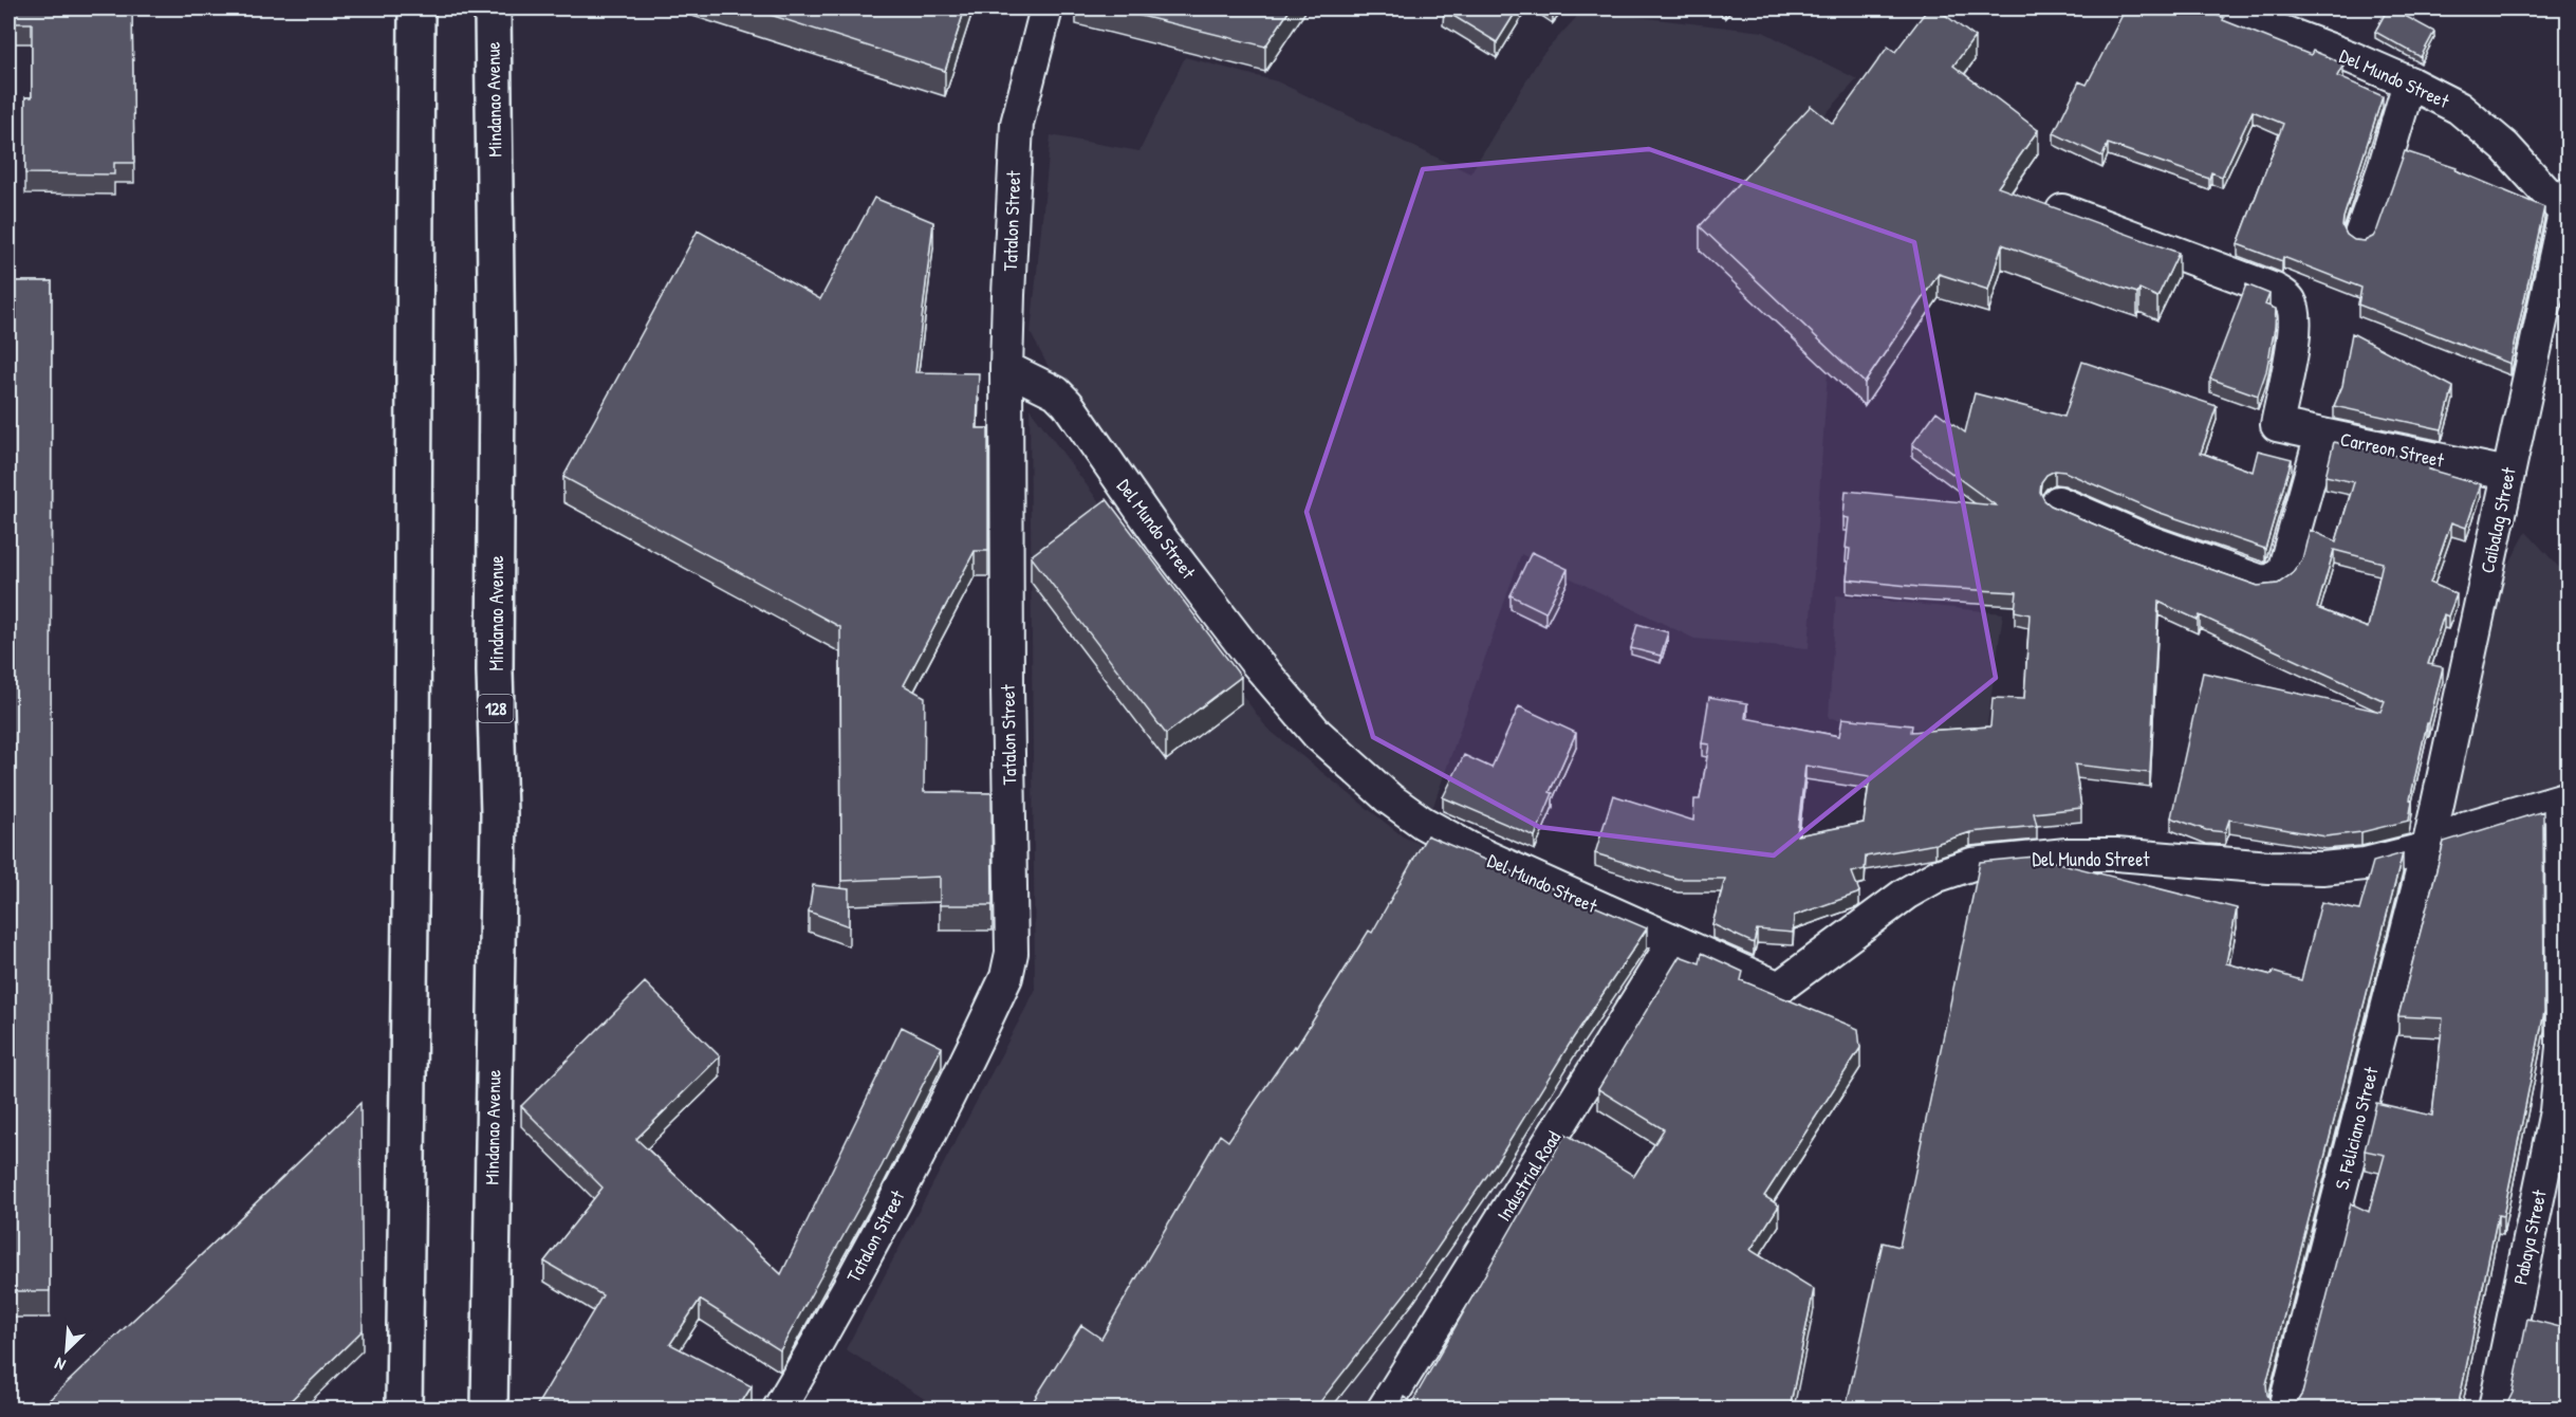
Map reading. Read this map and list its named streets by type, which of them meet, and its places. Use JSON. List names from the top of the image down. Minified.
{"streets":{"main road":["Mindanao Avenue","128"],"street":["Del Mundo Street","Tatalon Street","Carreon Street","Caibalag Street","S. Feliciano Street","Industrial Road","Pabaya Street"]},"crossings":[["Del Mundo Street","Tatalon Street"],["Del Mundo Street","Caibalag Street"],["Del Mundo Street","S. Feliciano Street"],["Del Mundo Street","Industrial Road"],["Carreon Street","Caibalag Street"],["Caibalag Street","S. Feliciano Street"]],"north":"bottom left"}
